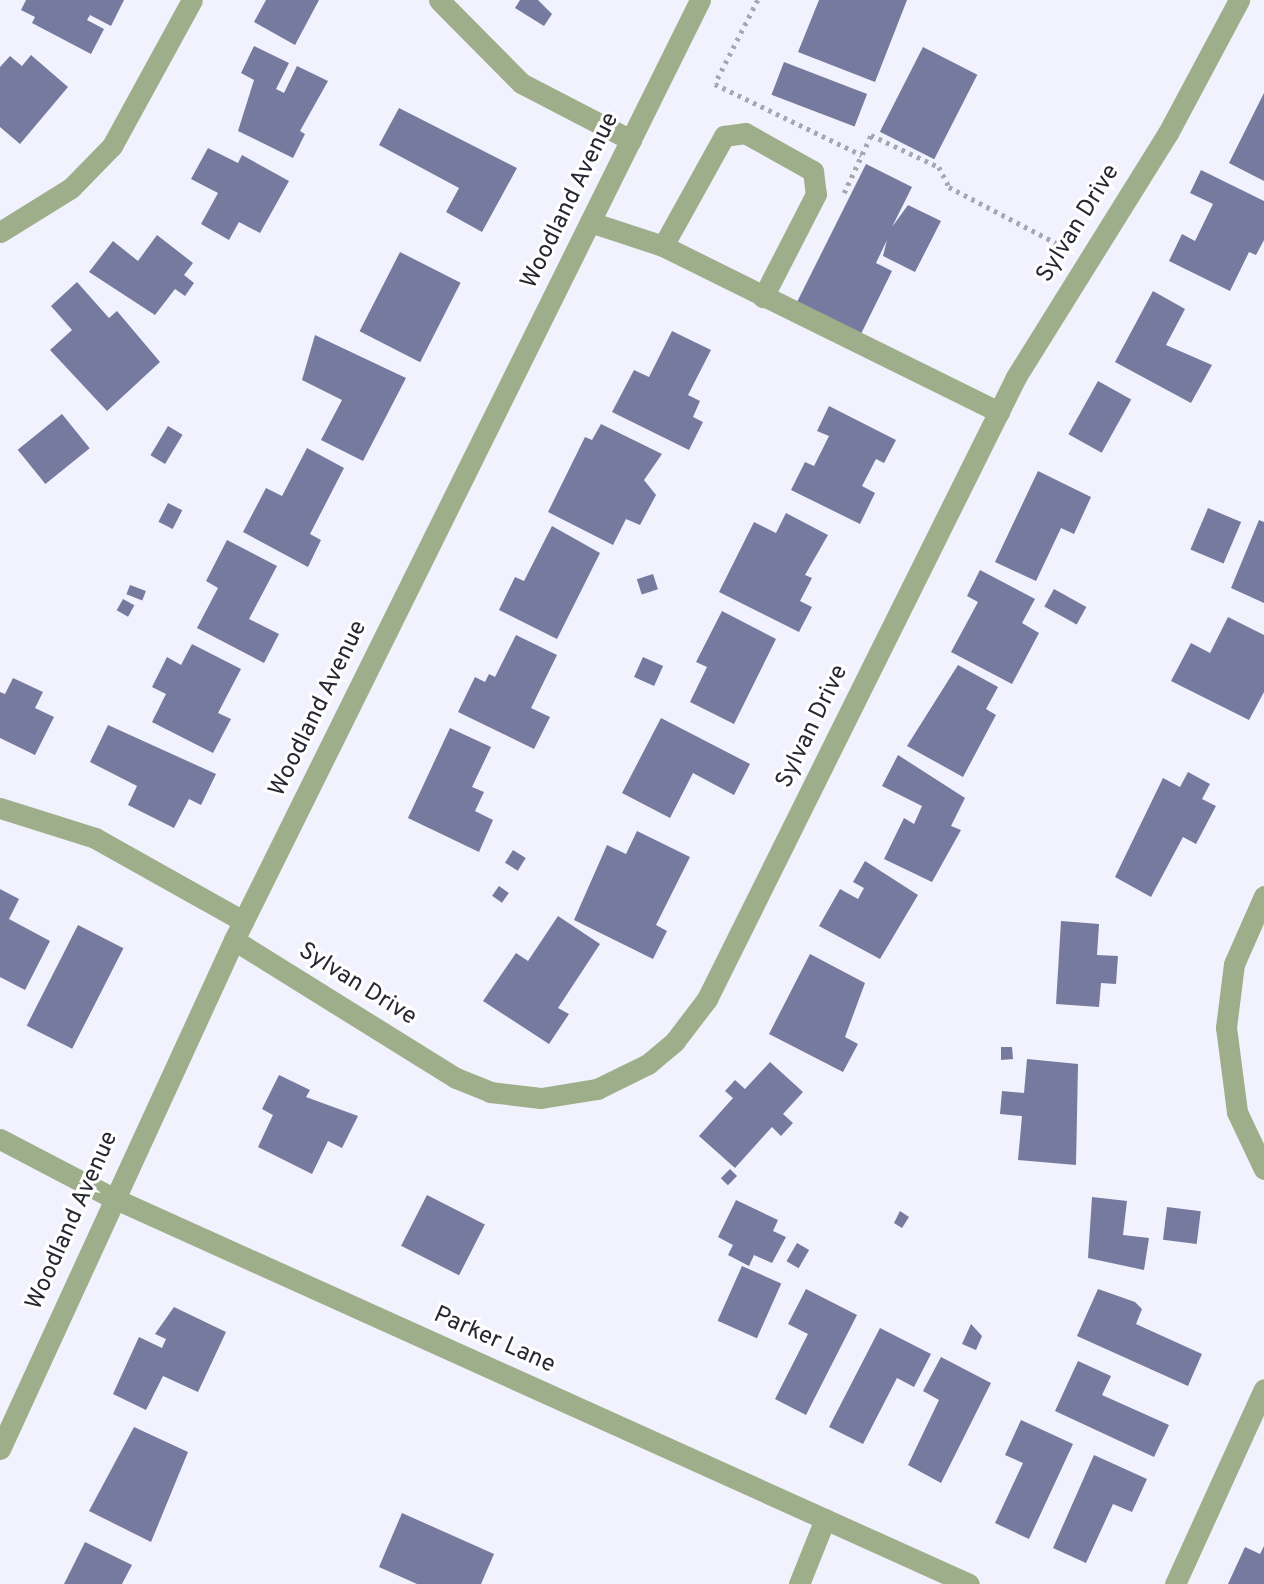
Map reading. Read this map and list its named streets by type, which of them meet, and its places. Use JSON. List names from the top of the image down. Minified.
{"streets":{"street":["Woodland Avenue","Sylvan Drive","Parker Lane"]},"crossings":[["Woodland Avenue","Sylvan Drive"],["Woodland Avenue","Parker Lane"]]}
